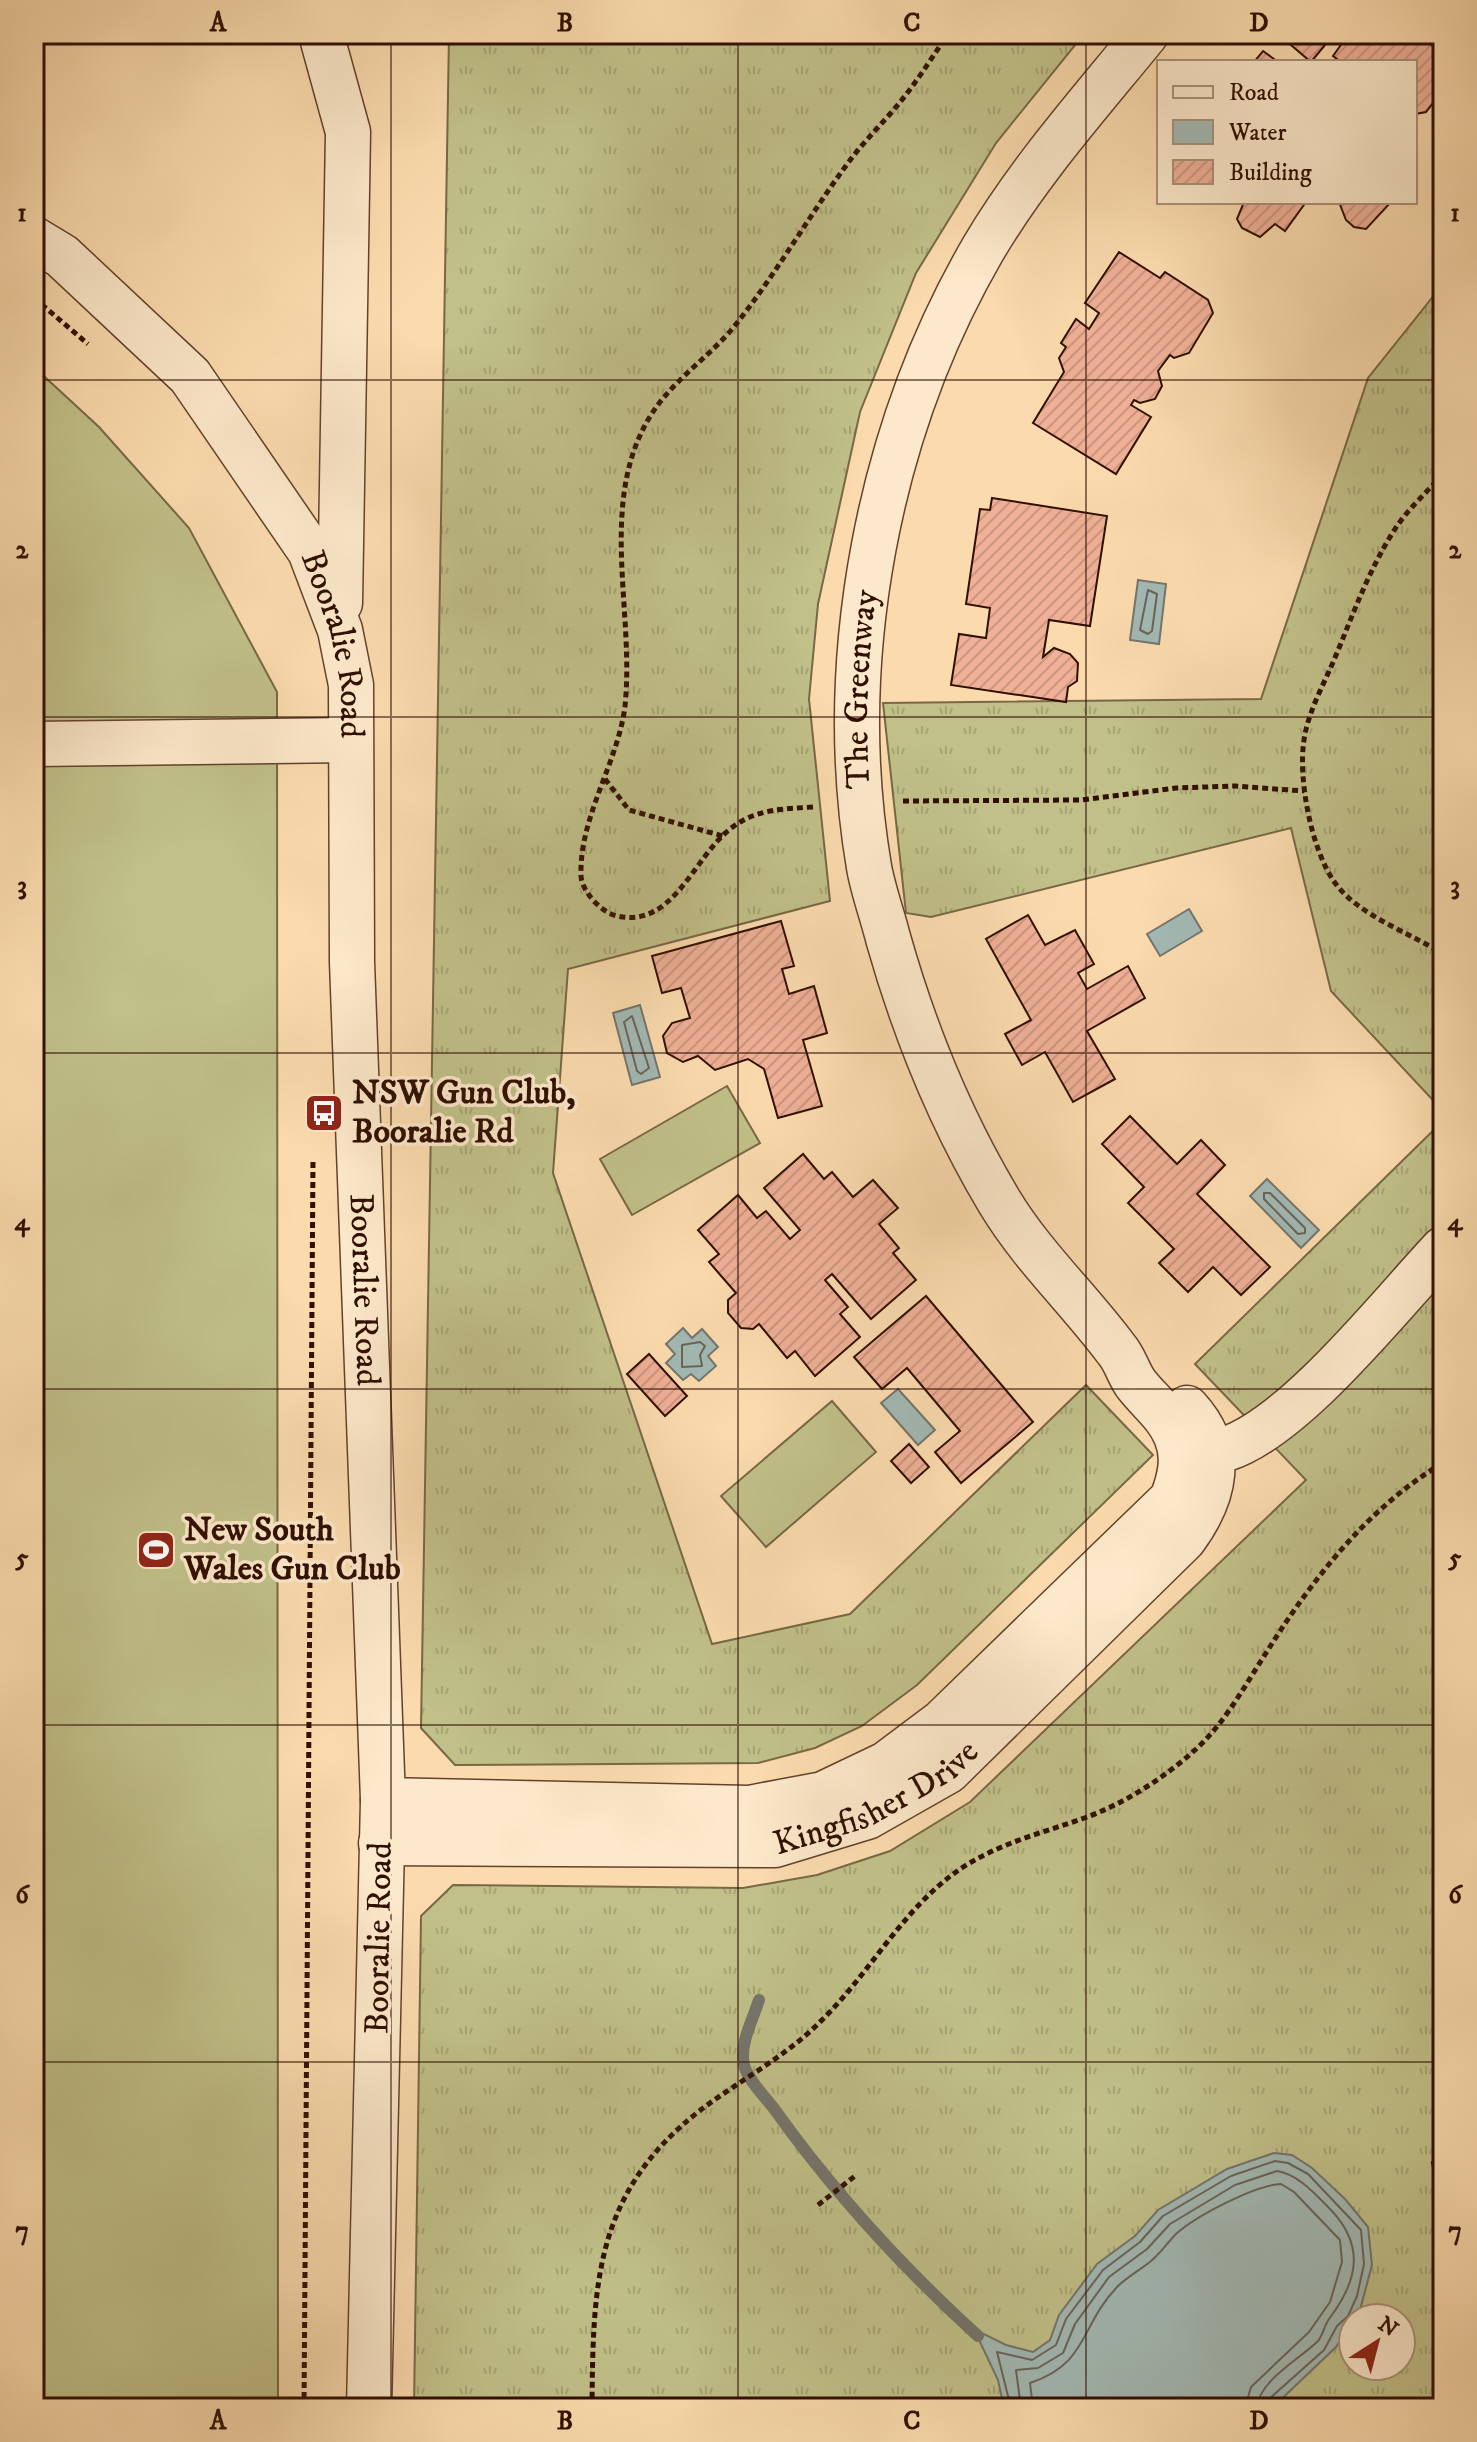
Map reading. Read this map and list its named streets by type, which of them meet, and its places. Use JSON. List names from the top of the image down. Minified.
{"streets":{"street":["Booralie Road","The Greenway","Kingfisher Drive"]},"crossings":[["Booralie Road","Kingfisher Drive"],["The Greenway","Kingfisher Drive"]],"places":{"bus stop":["NSW Gun Club, Booralie Rd"],"sports":["New South Wales Gun Club"]},"legend":["Road","Water","Building"],"north":"top right","grid":{"columns":["A","B","C","D"],"rows":["1","2","3","4","5","6","7"]}}
